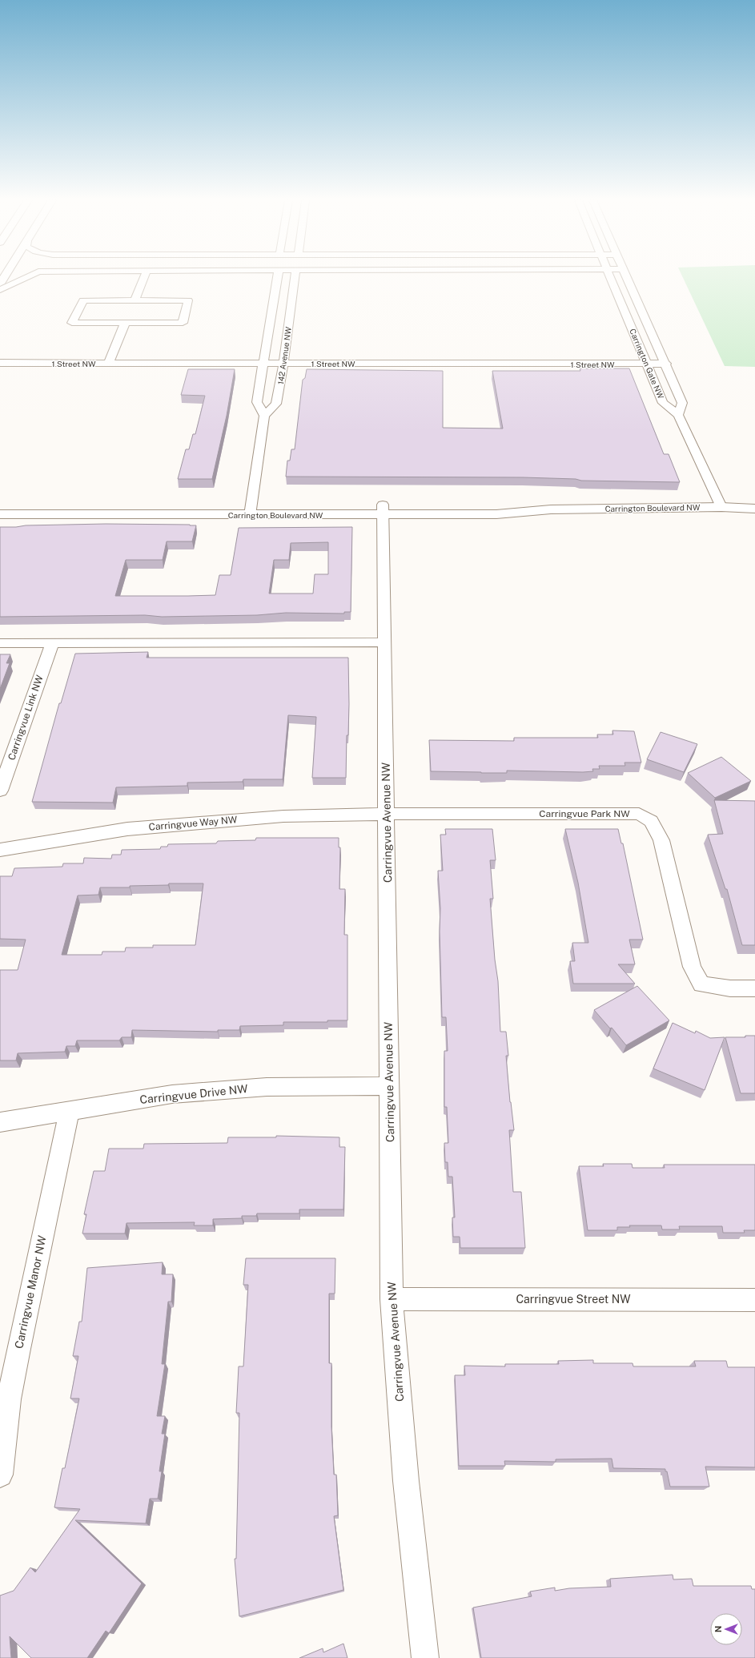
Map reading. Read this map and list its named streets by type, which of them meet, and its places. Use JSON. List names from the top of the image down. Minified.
{"streets":{"street":["142 Avenue NW","1 Street NW","Carrington Gate NW","Carrington Boulevard NW","Carringvue Link NW","Carringvue Park NW","Carringvue Avenue NW","Carringvue Way NW","Carringvue Drive NW","Carringvue Manor NW","Carringvue Street NW"]},"crossings":[["142 Avenue NW","1 Street NW"],["1 Street NW","Carrington Gate NW"],["Carrington Gate NW","Carrington Boulevard NW"],["Carrington Boulevard NW","Carringvue Avenue NW"],["Carringvue Park NW","Carringvue Avenue NW"],["Carringvue Park NW","Carringvue Way NW"],["Carringvue Avenue NW","Carringvue Way NW"],["Carringvue Avenue NW","Carringvue Drive NW"],["Carringvue Avenue NW","Carringvue Street NW"],["Carringvue Drive NW","Carringvue Manor NW"]],"north":"left"}
